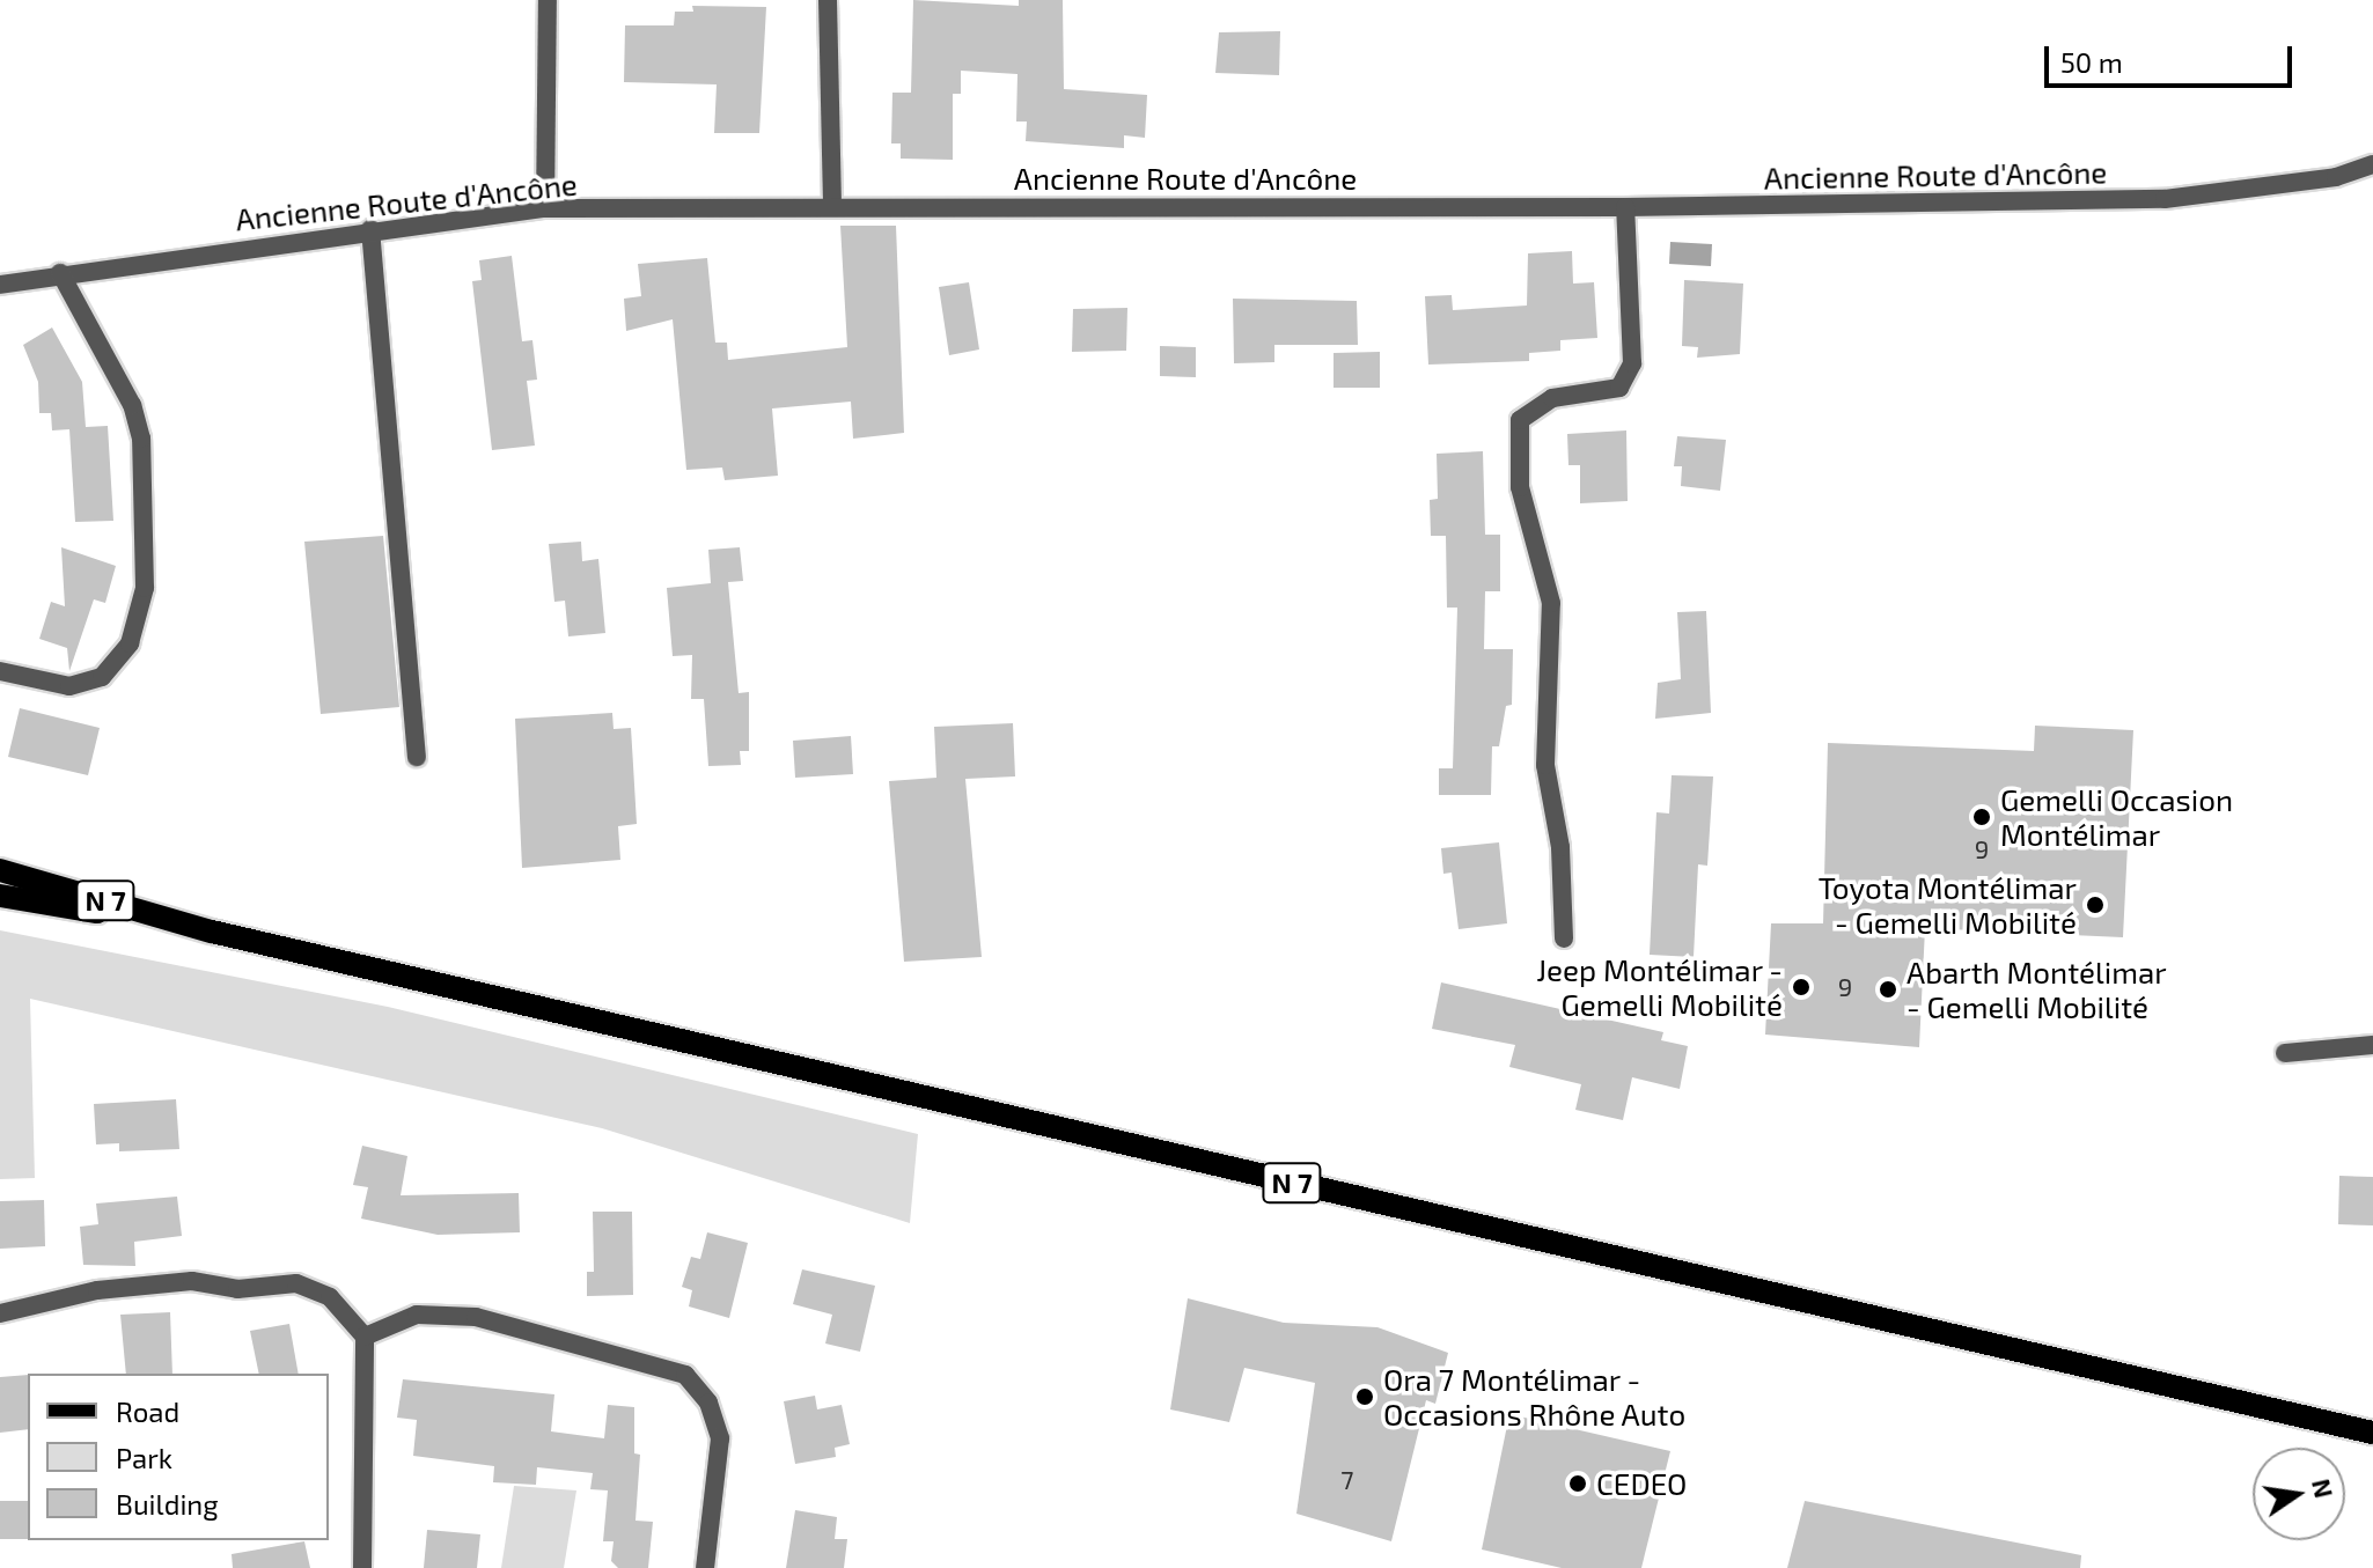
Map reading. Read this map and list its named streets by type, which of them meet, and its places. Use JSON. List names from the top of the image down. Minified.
{"streets":{"main road":["N 7"],"street":["Ancienne Route d'Ancône"]},"places":["Gemelli Occasion Montélimar","Toyota Montélimar - Gemelli Mobilité","Jeep Montélimar - Gemelli Mobilité","Abarth Montélimar - Gemelli Mobilité","Ora 7 Montélimar - Occasions Rhône Auto","CEDEO"],"house_numbers":["9","9","7"],"legend":["Road","Park","Building"],"scale_bar":"50 m","north":"right"}
